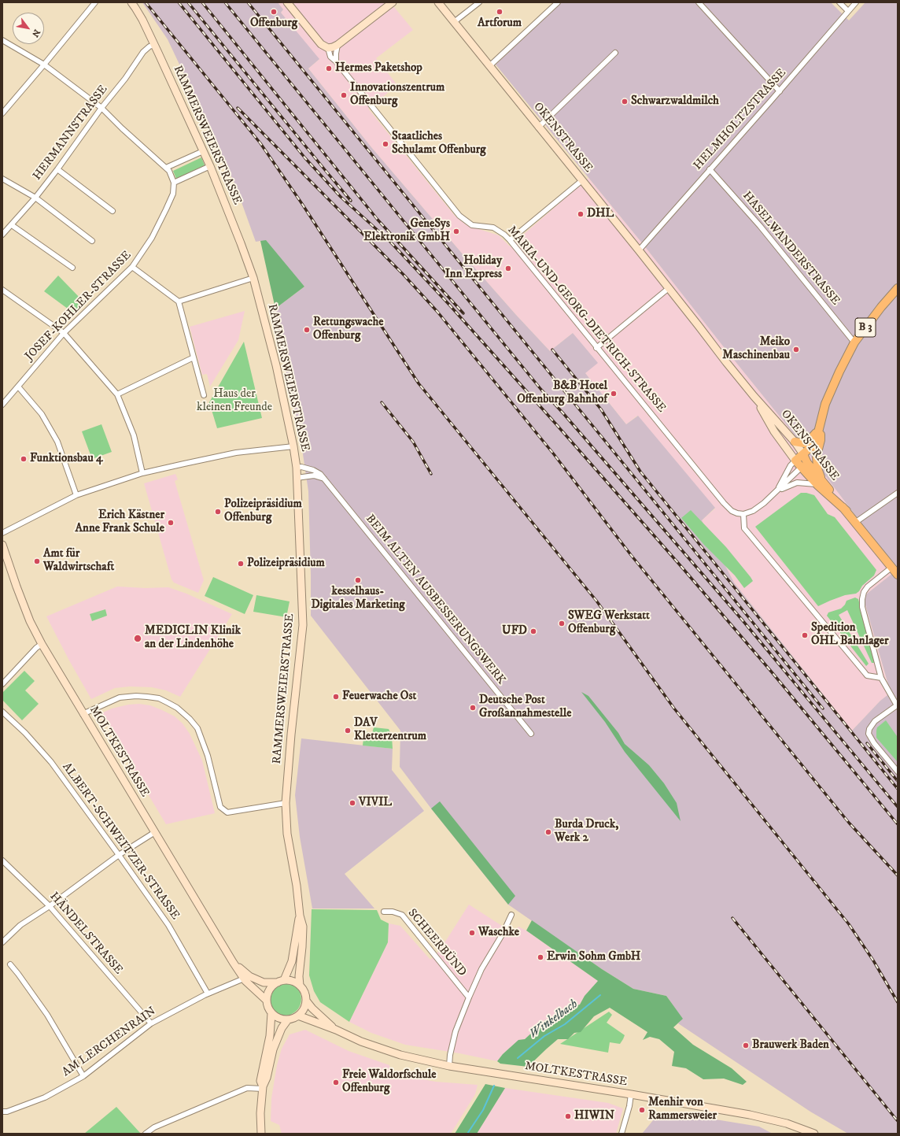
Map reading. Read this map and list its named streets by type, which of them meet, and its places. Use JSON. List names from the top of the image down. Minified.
{"streets":{"main road":["OKENSTRASSE","B 3"],"street":["HELMHOLTZSTRASSE","HERMANNSTRASSE","RAMMERSWEIERSTRASSE","HASELWANDERSTRASSE","JOSEF-KOHLER-STRASSE","MARIA-UND-GEORG-DIETRICH-STRASSE","BEIM ALTEN AUSBESSERUNGSWERK","MOLTKESTRASSE","ALBERT-SCHWEITZER-STRASSE","HÄNDELSTRASSE","SCHEERBÜND","AM LERCHENRAIN"]},"crossings":[["HELMHOLTZSTRASSE","OKENSTRASSE"],["HELMHOLTZSTRASSE","HASELWANDERSTRASSE"],["HERMANNSTRASSE","RAMMERSWEIERSTRASSE"],["RAMMERSWEIERSTRASSE","BEIM ALTEN AUSBESSERUNGSWERK"],["RAMMERSWEIERSTRASSE","MOLTKESTRASSE"],["OKENSTRASSE","B 3"],["HASELWANDERSTRASSE","B 3"],["MOLTKESTRASSE","SCHEERBÜND"],["MOLTKESTRASSE","AM LERCHENRAIN"],["ALBERT-SCHWEITZER-STRASSE","AM LERCHENRAIN"],["HÄNDELSTRASSE","AM LERCHENRAIN"]],"water":["Winkelbach"],"parks":["Haus der kleinen Freunde"],"places":["Offenburg","Artforum","Hermes Paketshop","Innovationszentrum Offenburg","Schwarzwaldmilch","Staatliches Schulamt Offenburg","DHL","GeneSys Elektronik GmbH","Holiday Inn Express","Rettungswache Offenburg","Meiko Maschinenbau","B&B Hotel Offenburg Bahnhof","Funktionsbau 4","Polizeipräsidium Offenburg","Erich Kästner Anne Frank Schule","Amt für Waldwirtschaft","Polizeipräsidium","kesselhaus- Digitales Marketing","SWEG Werkstatt Offenburg","UFD","Spedition OHL Bahnlager","MEDICLIN Klinik an der Lindenhöhe","Feuerwache Ost","Deutsche Post Großannahmestelle","DAV Kletterzentrum","VIVIL","Burda Druck, Werk 2","Waschke","Erwin Sohm GmbH","Brauwerk Baden","Freie Waldorfschule Offenburg","Menhir von Rammersweier","HIWIN"],"north":"bottom right"}
